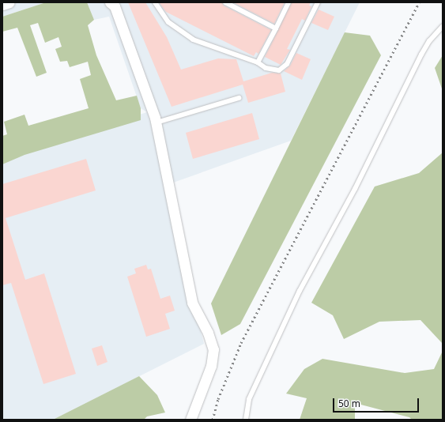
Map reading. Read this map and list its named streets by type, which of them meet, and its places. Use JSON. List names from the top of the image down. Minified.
{"scale_bar":"50 m"}
